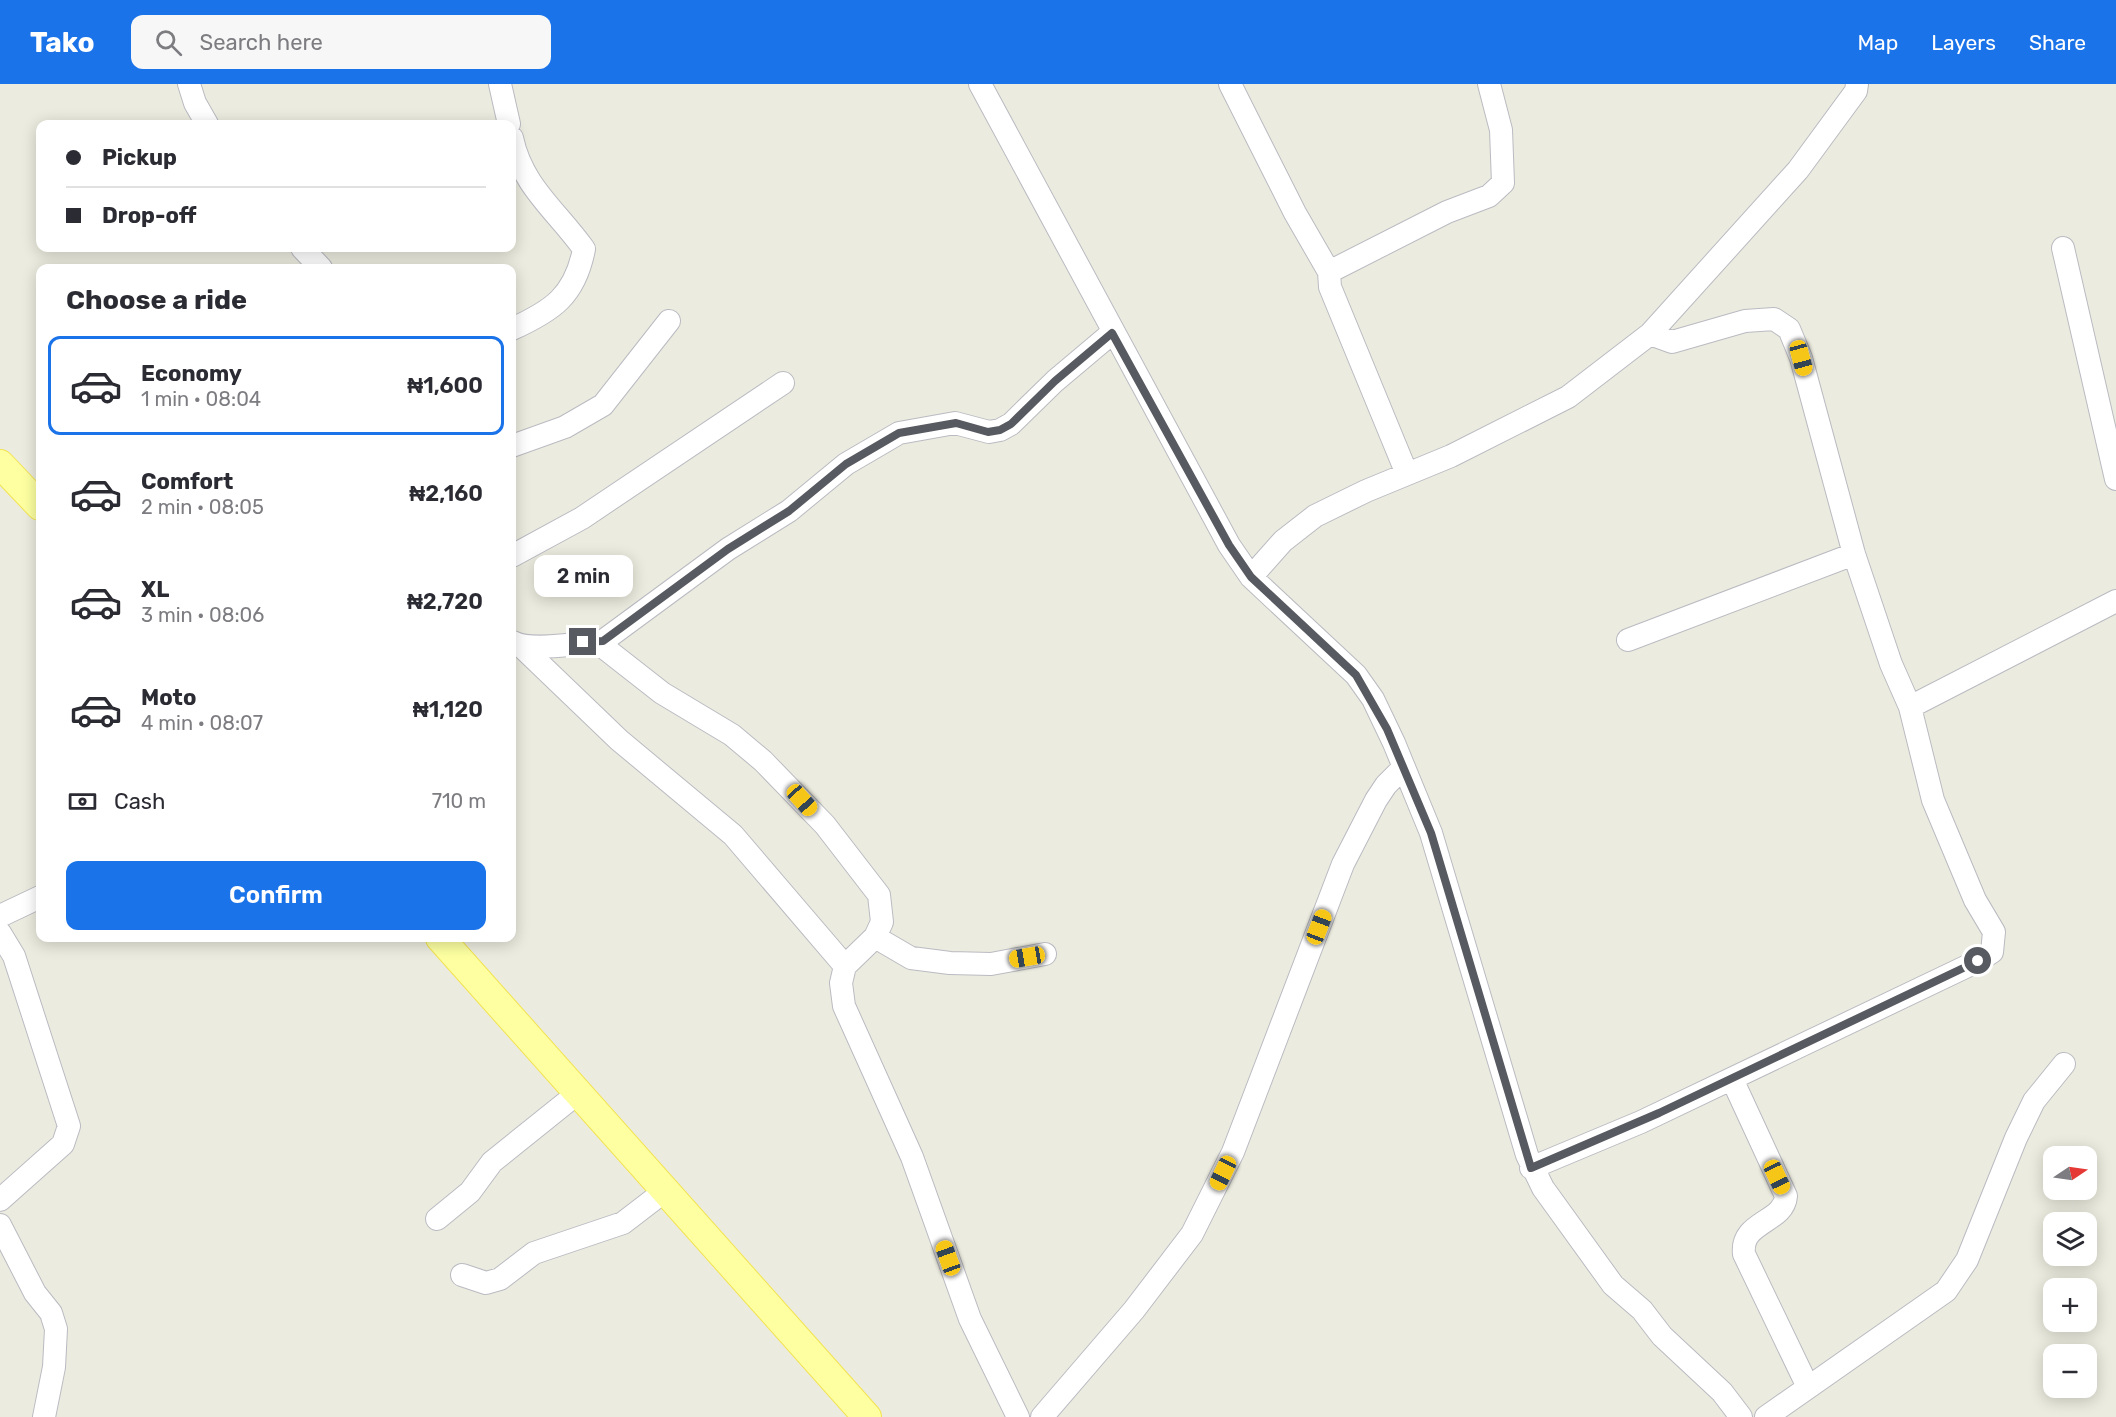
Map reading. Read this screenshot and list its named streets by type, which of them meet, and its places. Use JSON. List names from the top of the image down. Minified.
{"north":"right","page":{"header":"Tako","search":"Search here","nav":["Map","Layers","Share"],"banner":["Pickup","Drop-off"],"heading":"Choose a ride","list":[{"name":"Economy","note":"1 min · 08:04","value":"₦1,600"},{"name":"Comfort","note":"2 min · 08:05","value":"₦2,160"},{"name":"XL","note":"3 min · 08:06","value":"₦2,720"},{"name":"Moto","note":"4 min · 08:07","value":"₦1,120"}],"bubble":"2 min","pay":["Cash","710 m"],"buttons":"Confirm","map_buttons":["+","−"]}}
